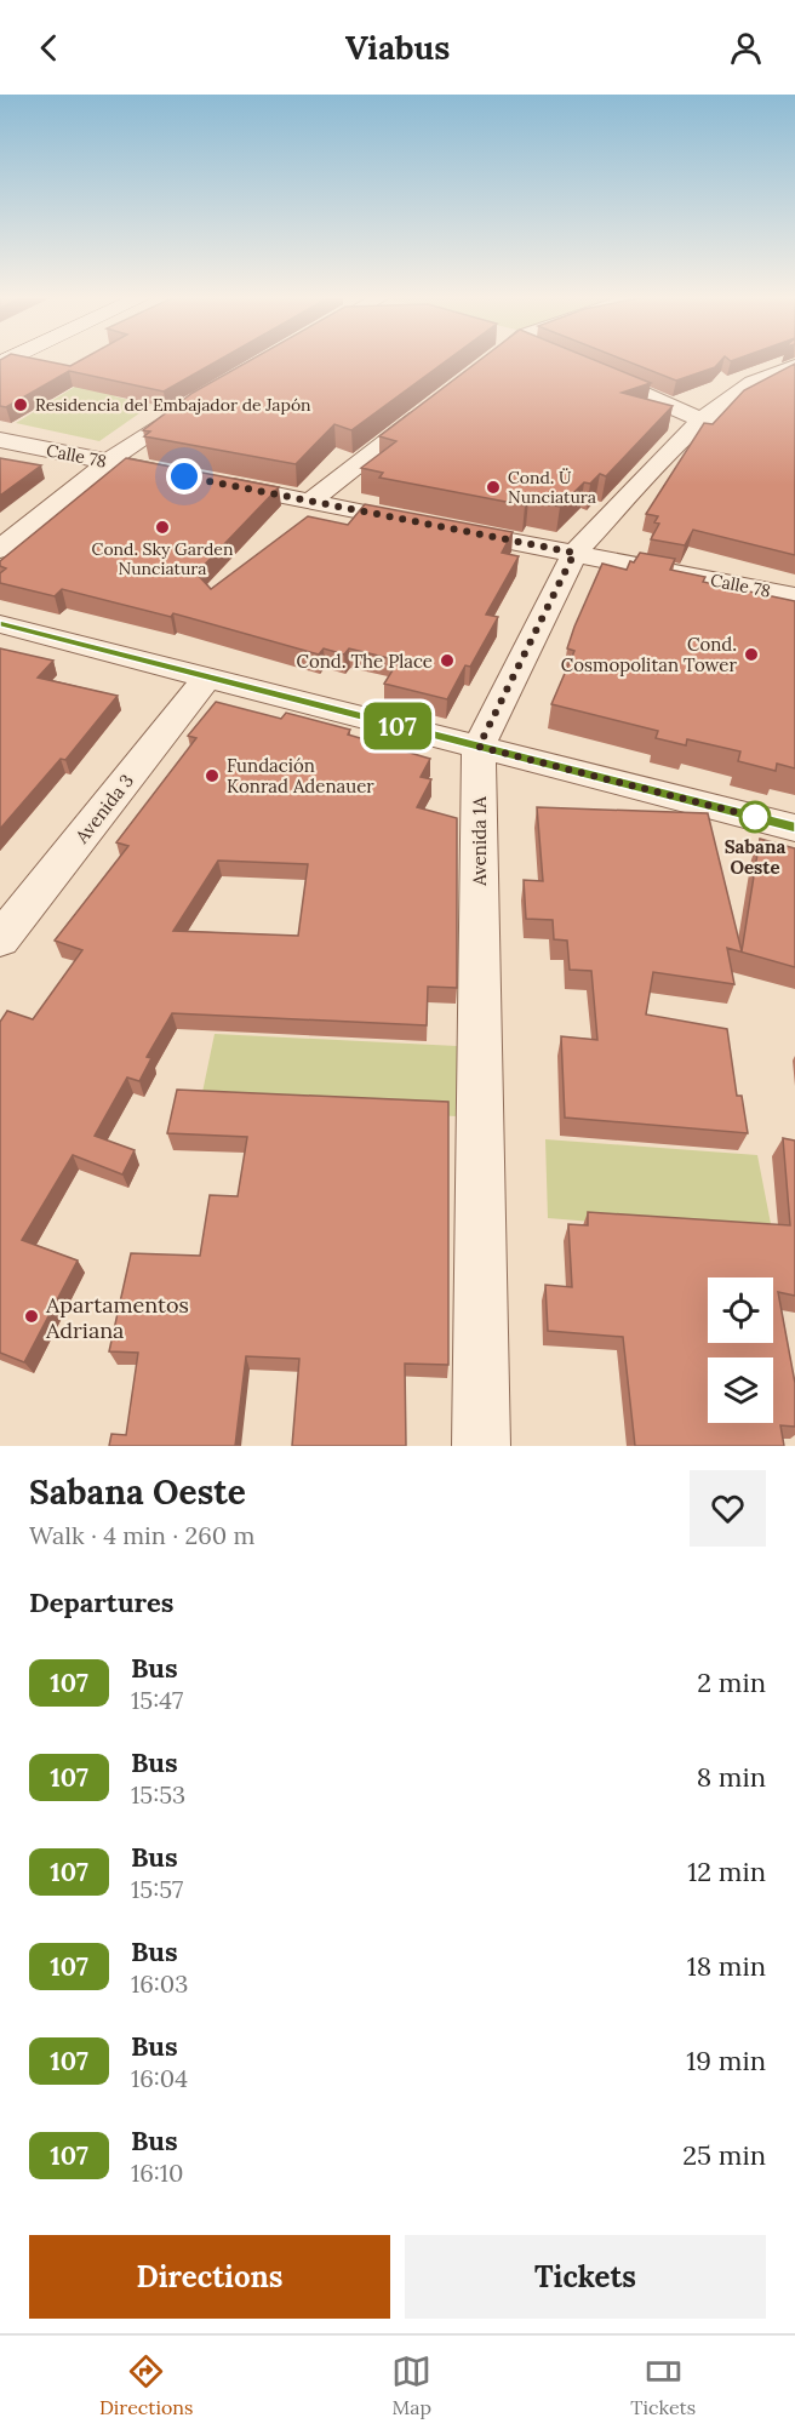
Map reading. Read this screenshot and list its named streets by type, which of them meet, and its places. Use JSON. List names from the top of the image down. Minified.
{"streets":{"street":["Calle 78","Avenida 3","Avenida 1A"]},"crossings":[["Calle 78","Avenida 1A"]],"places":["Residencia del Embajador de Japón","Cond. Ü Nunciatura","Cond. Sky Garden Nunciatura","Cond. Cosmopolitan Tower","Cond. The Place","Fundación Konrad Adenauer","Sabana Oeste","Apartamentos Adriana"],"lines":["bus line 107"],"page":{"header":"Viabus","on_map":"107","heading":[["Sabana Oeste","Walk · 4 min · 260 m"],"Departures"],"list":[{"mark":"107","name":"Bus","note":"15:47","value":"2 min"},{"mark":"107","name":"Bus","note":"15:53","value":"8 min"},{"mark":"107","name":"Bus","note":"15:57","value":"12 min"},{"mark":"107","name":"Bus","note":"16:03","value":"18 min"},{"mark":"107","name":"Bus","note":"16:04","value":"19 min"},{"mark":"107","name":"Bus","note":"16:10","value":"25 min"}],"buttons":["Directions","Tickets"],"tabs":["Directions","Map","Tickets"]}}
